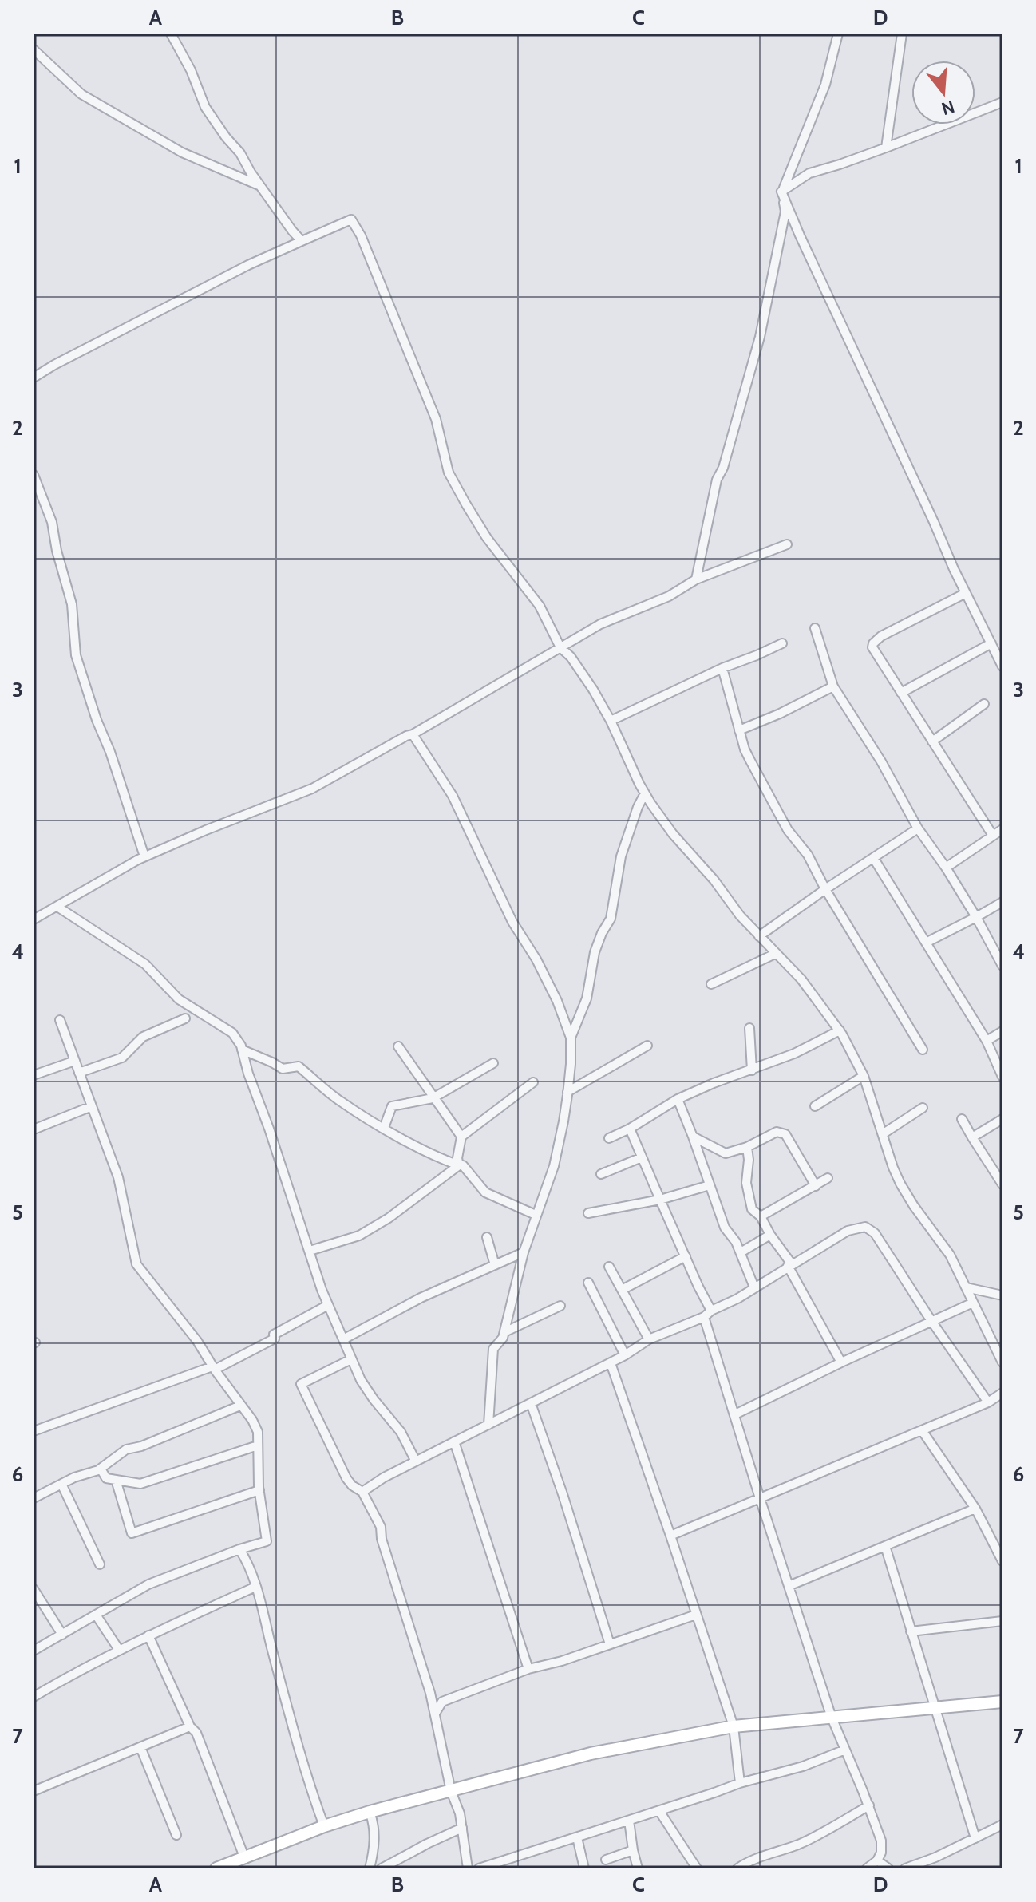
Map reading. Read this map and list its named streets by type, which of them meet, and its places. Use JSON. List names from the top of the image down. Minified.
{"north":"bottom","grid":{"columns":["A","B","C","D"],"rows":["1","2","3","4","5","6","7"]}}
